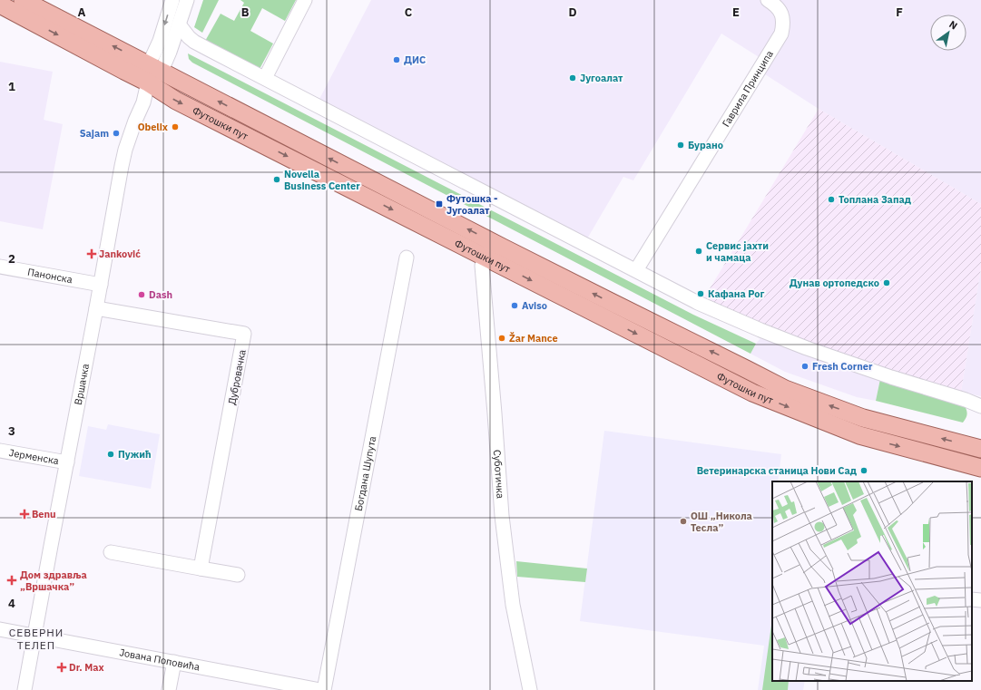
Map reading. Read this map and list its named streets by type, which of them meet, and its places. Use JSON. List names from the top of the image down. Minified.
{"streets":{"main road":["Футошки пут"],"street":["Гаврила Принципа","Панонска","Дубровачка","Вршачка","Јерменска","Богдана Шупута","Суботичка","Јована Поповића"]},"crossings":[["Футошки пут","Вршачка"],["Футошки пут","Суботичка"],["Панонска","Вршачка"],["Дубровачка","Вршачка"],["Вршачка","Јерменска"],["Вршачка","Јована Поповића"]],"districts":["СЕВЕРНИ ТЕЛЕП"],"places":{"other":["ДИС","Југоалат","Obelix","Sajam","Бурано","Novella Business Center","Топлана Запад","Сервис јахти и чамаца","Дунав ортопедско","Кафана Рог","Dash","Aviso","Žar Mance","Fresh Corner","Пужић","Ветеринарска станица Нови Сад","ОШ „Никола Тесла”"],"transit":["Футошка - Југоалат"],"health":["Janković","Benu","Дом здравља „Вршачка”","Dr. Max"]},"north":"top right","grid":{"columns":["A","B","C","D","E","F"],"rows":["1","2","3","4"]}}
